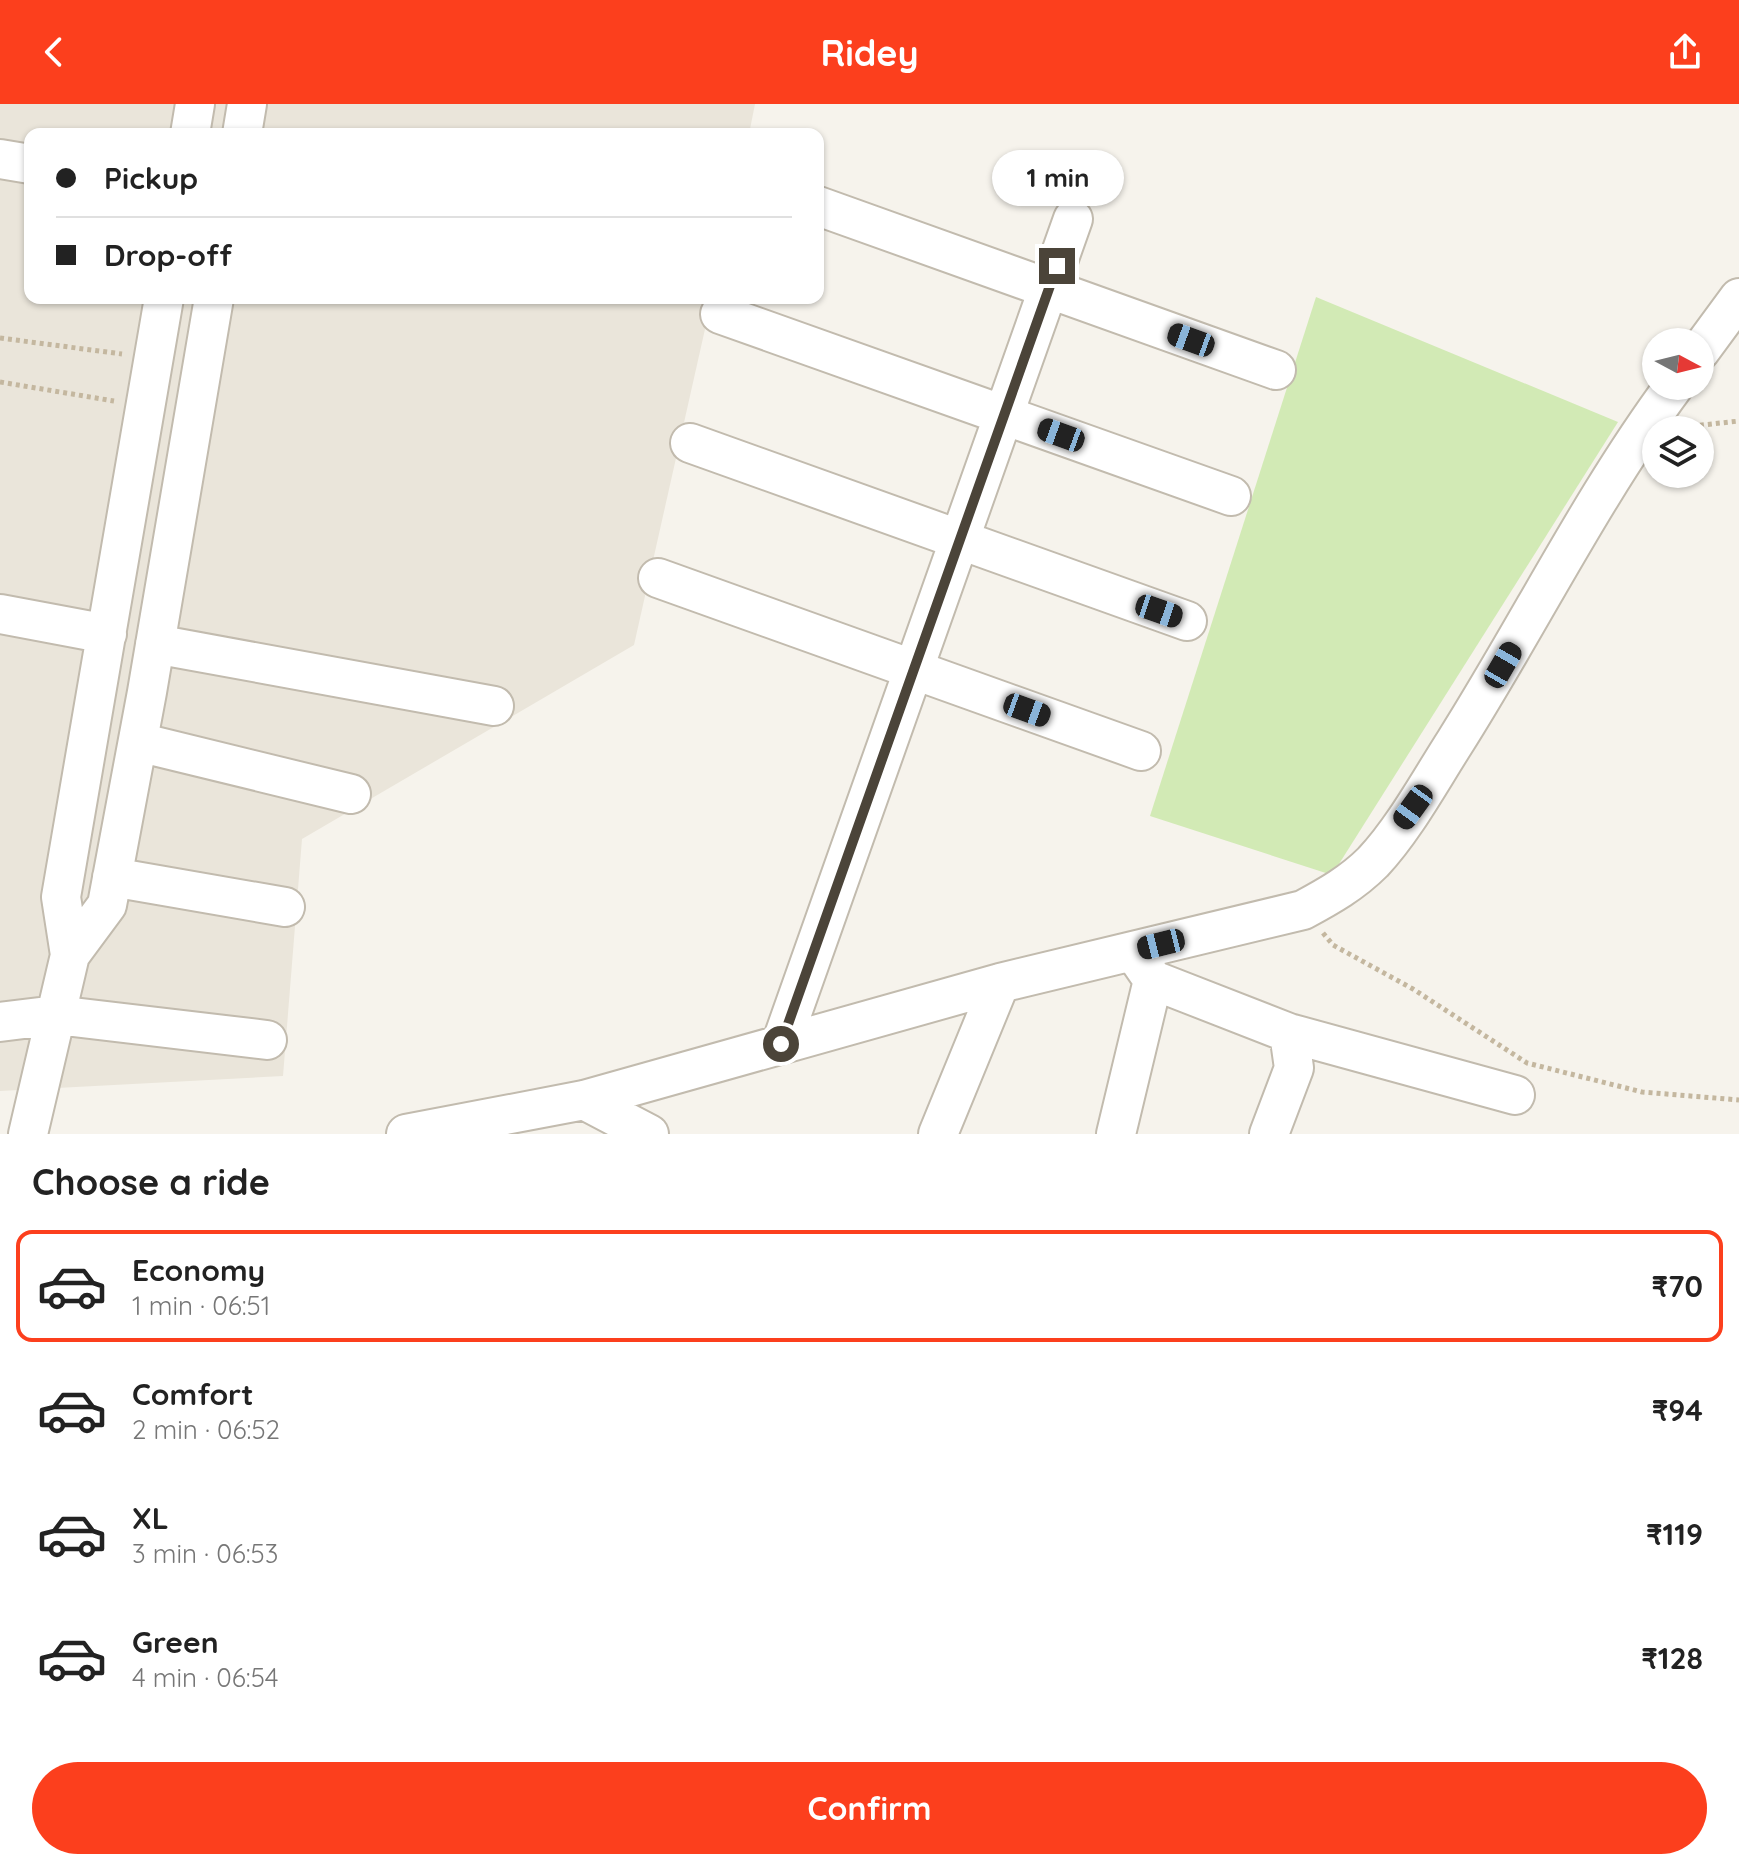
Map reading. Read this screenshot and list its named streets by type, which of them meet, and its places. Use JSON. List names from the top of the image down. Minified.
{"north":"right","page":{"header":"Ridey","banner":["Pickup","Drop-off"],"bubble":"1 min","heading":"Choose a ride","list":[{"name":"Economy","note":"1 min · 06:51","value":"₹70"},{"name":"Comfort","note":"2 min · 06:52","value":"₹94"},{"name":"XL","note":"3 min · 06:53","value":"₹119"},{"name":"Green","note":"4 min · 06:54","value":"₹128"}],"buttons":"Confirm"}}
